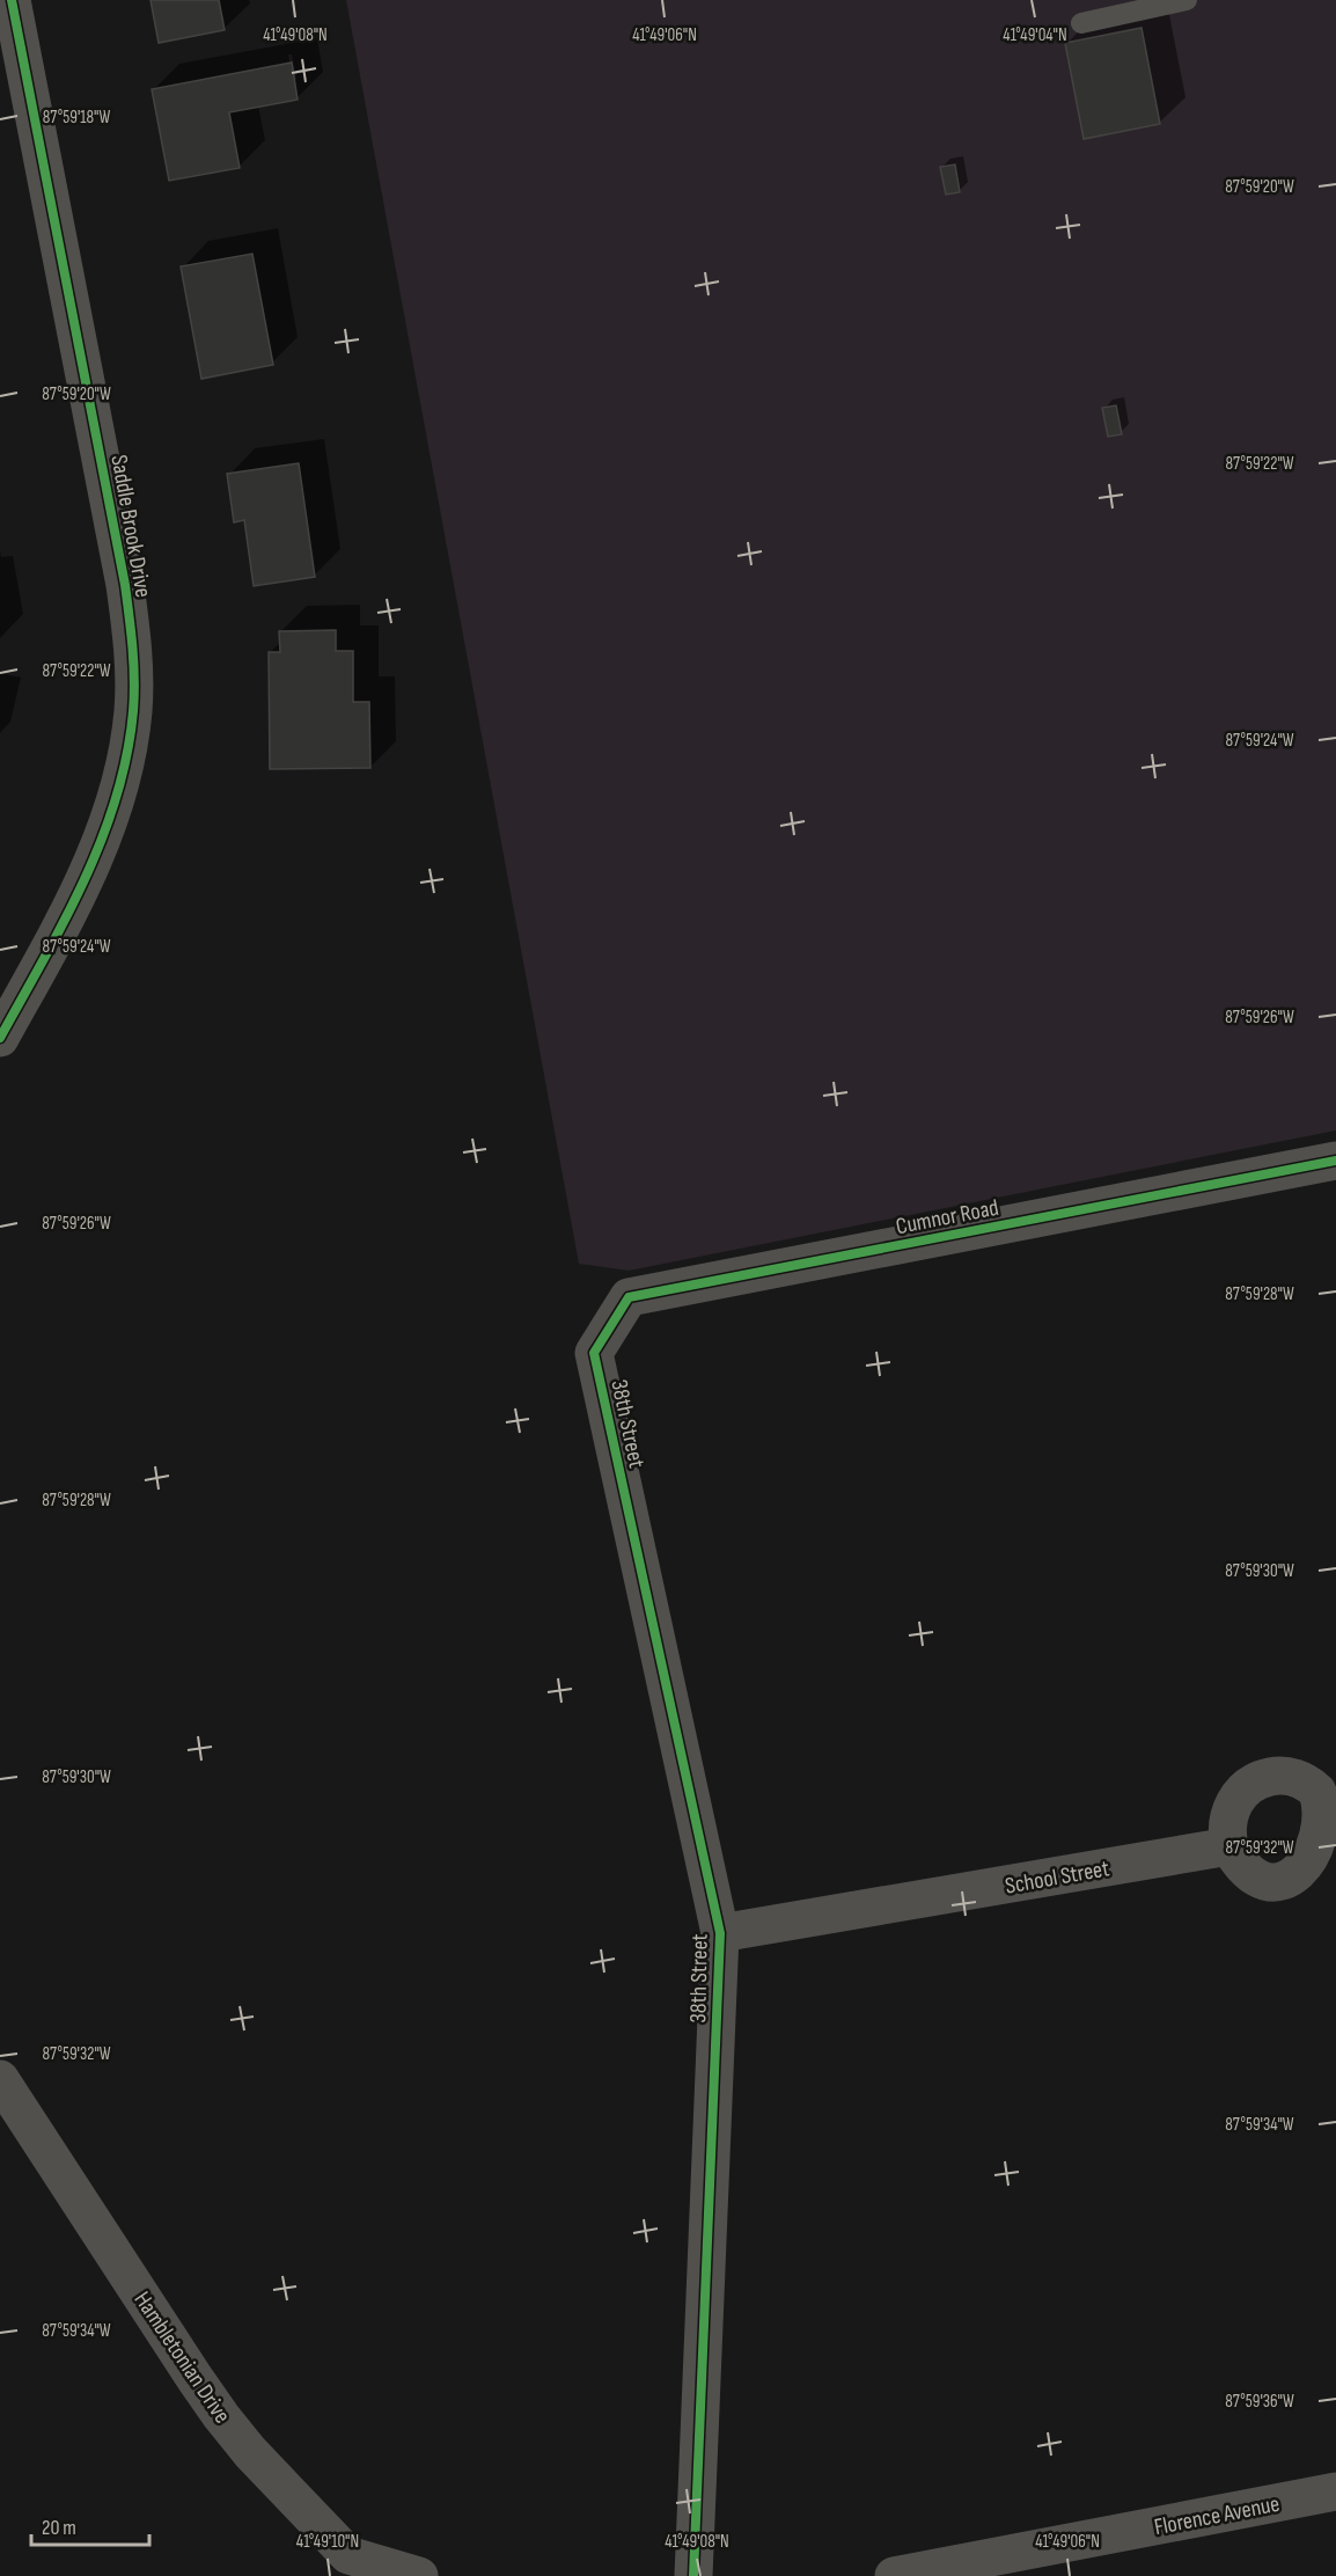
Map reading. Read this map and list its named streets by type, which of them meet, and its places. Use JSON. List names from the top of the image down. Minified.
{"streets":{"street":["Saddle Brook Drive","Cumnor Road","38th Street","School Street","Hambletonian Drive","Florence Avenue"]},"crossings":[["Cumnor Road","38th Street"],["38th Street","School Street"]],"scale_bar":"20 m","coordinates":["41°49'08\"N","41°49'06\"N","41°49'04\"N","87°59'18\"W","87°59'20\"W","87°59'22\"W","87°59'24\"W","87°59'26\"W","87°59'28\"W","87°59'30\"W","87°59'32\"W","87°59'34\"W","87°59'36\"W","41°49'10\"N"]}
